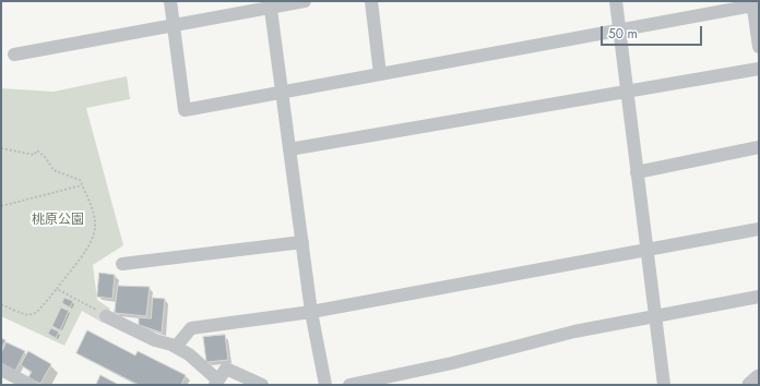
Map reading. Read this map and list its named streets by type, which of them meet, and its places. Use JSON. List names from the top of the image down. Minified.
{"parks":["桃原公園"],"scale_bar":"50 m"}
